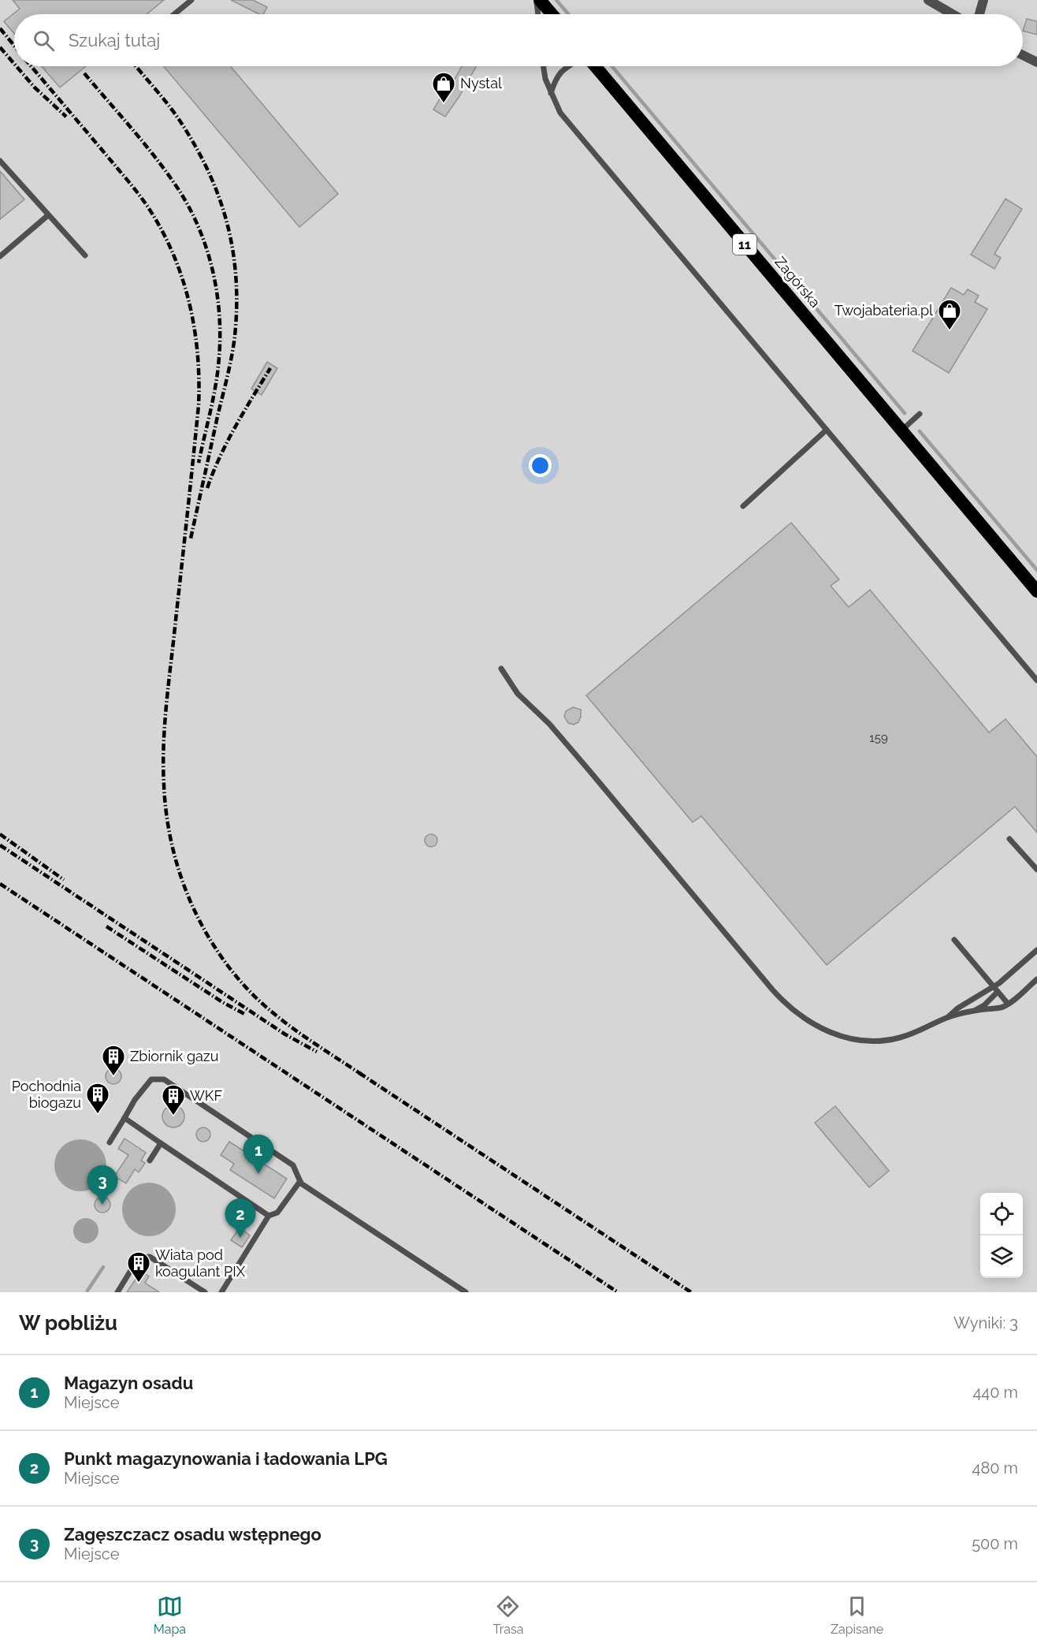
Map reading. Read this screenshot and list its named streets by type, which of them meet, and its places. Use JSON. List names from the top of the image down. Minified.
{"streets":{"highway":["11","Zagórska"]},"places":{"shop":["Nystal","Twojabateria.pl"],"building":["Zbiornik gazu","Pochodnia biogazu","WKF","Wiata pod koagulant PIX"]},"house_numbers":["159"],"page":{"search":"Szukaj tutaj","pins":["1","3","2"],"heading":["W pobliżu","Wyniki: 3"],"list":[{"mark":"1","name":"Magazyn osadu","note":"Miejsce","value":"440 m"},{"mark":"2","name":"Punkt magazynowania i ładowania LPG","note":"Miejsce","value":"480 m"},{"mark":"3","name":"Zagęszczacz osadu wstępnego","note":"Miejsce","value":"500 m"}],"nav":["Mapa","Trasa","Zapisane"]}}
